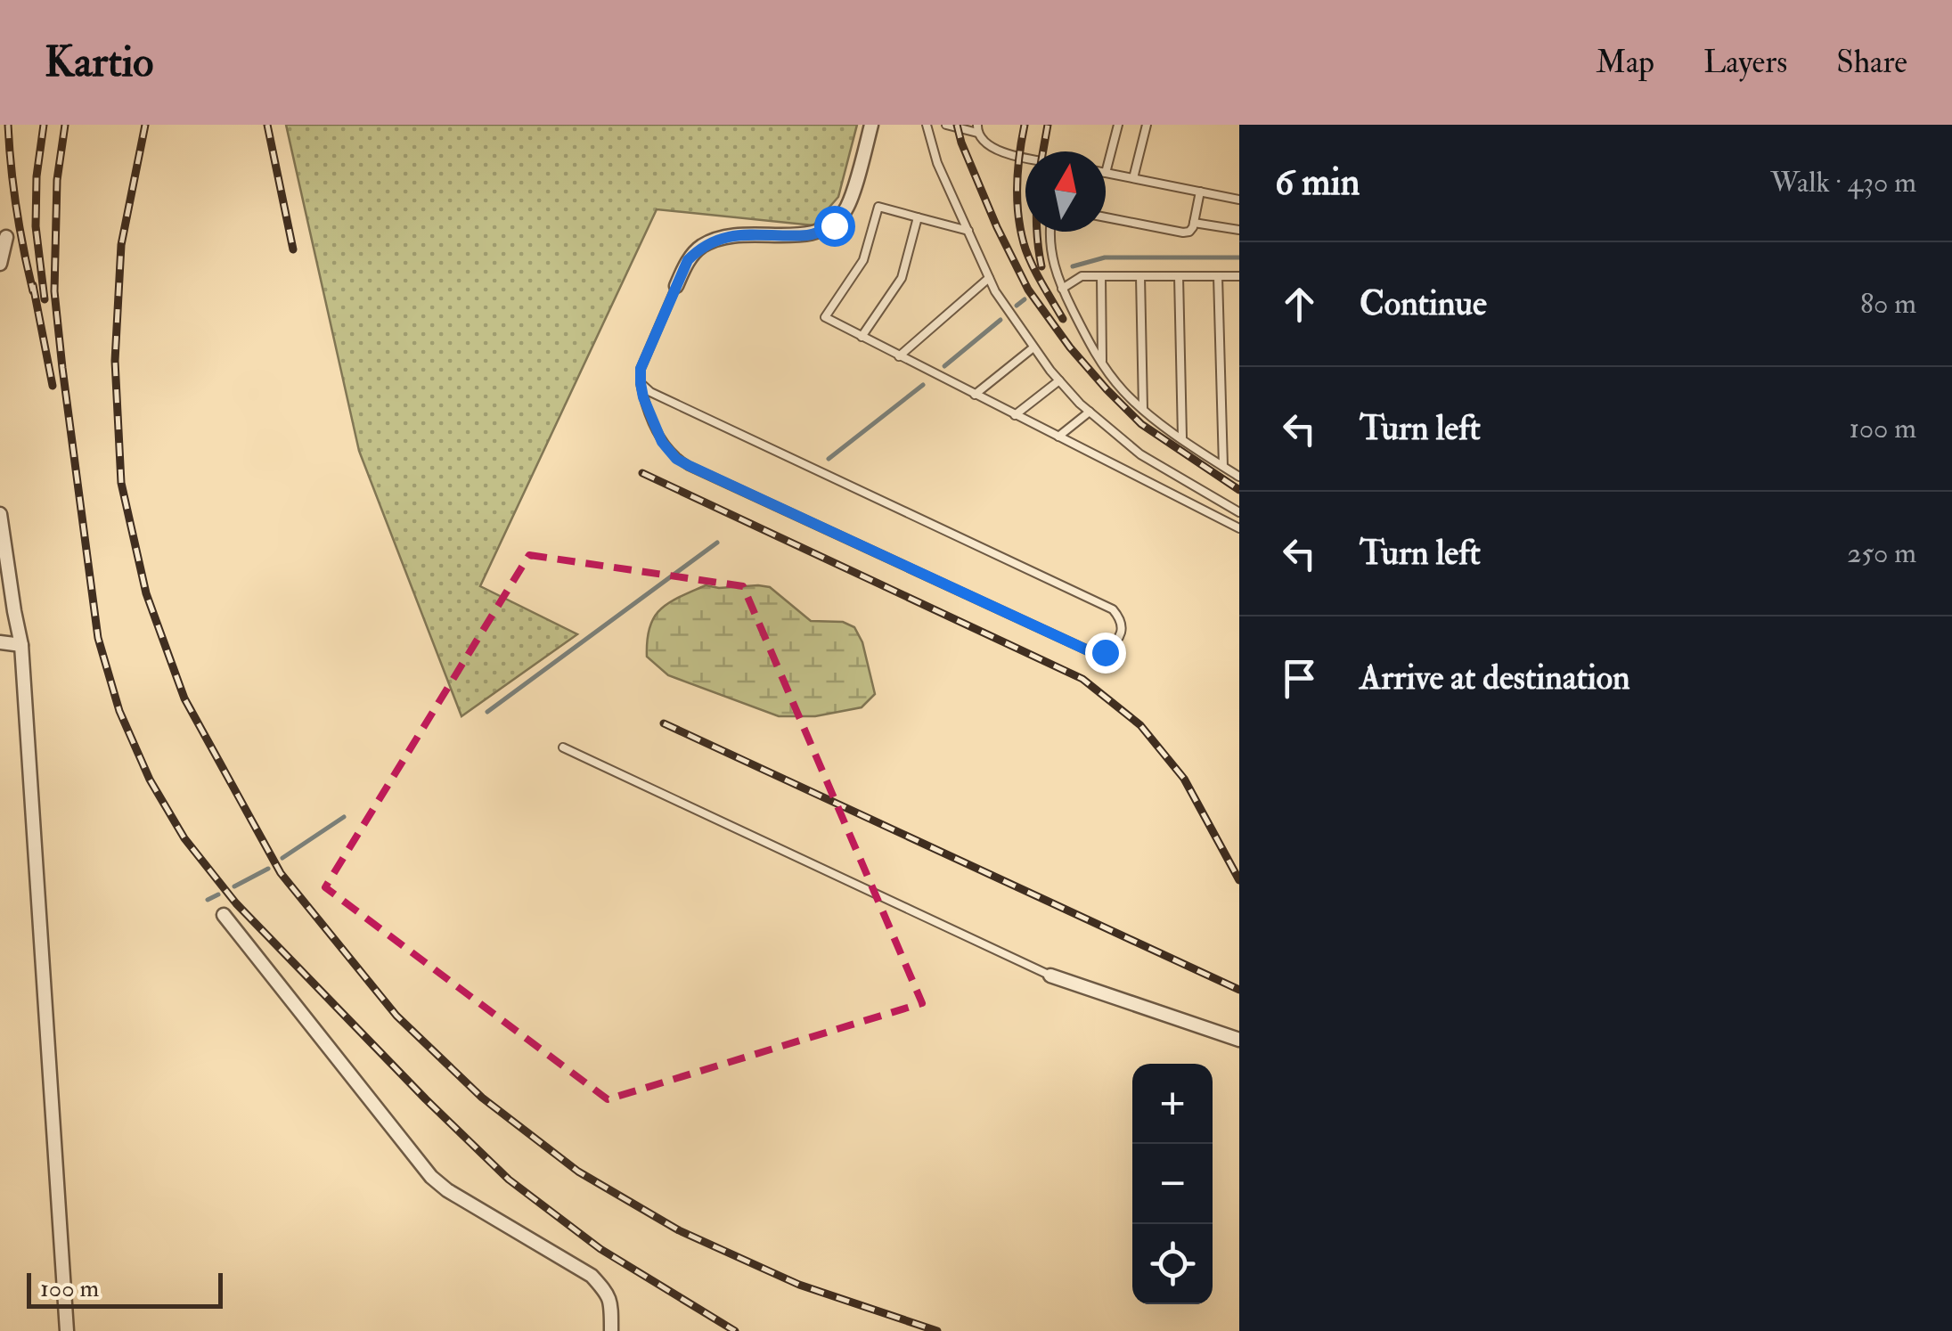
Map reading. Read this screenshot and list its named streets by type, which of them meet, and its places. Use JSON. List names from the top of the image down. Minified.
{"scale_bar":"100 m","north":"top","page":{"header":"Kartio","nav":["Map","Layers","Share"],"heading":["6 min","Walk · 430 m"],"list":[["Continue","80 m"],["Turn left","100 m"],["Turn left","250 m"],"Arrive at destination"],"map_buttons":["+","−"],"scale":"100 m"}}
